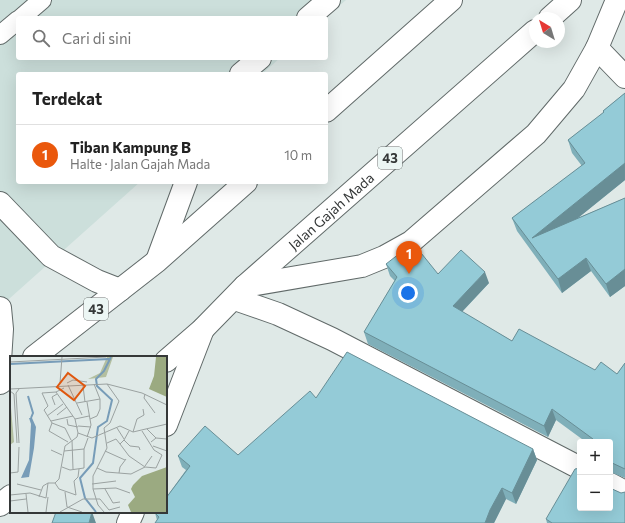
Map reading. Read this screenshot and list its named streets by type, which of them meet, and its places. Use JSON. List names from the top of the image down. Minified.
{"streets":{"main road":["43","Jalan Gajah Mada"]},"north":"top left","page":{"search":"Cari di sini","heading":"Terdekat","list":[{"mark":"1","name":"Tiban Kampung B","note":"Halte · Jalan Gajah Mada","value":"10 m"}],"pins":"1","map_buttons":["+","−"]}}
